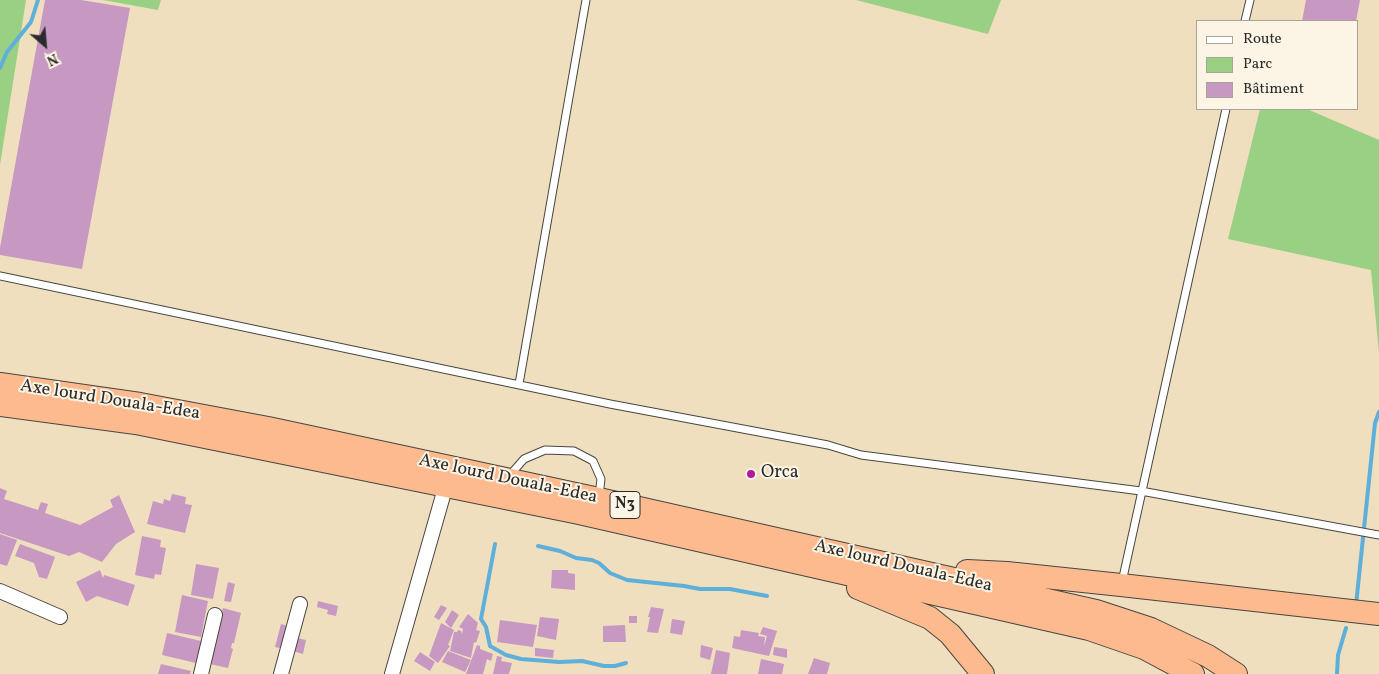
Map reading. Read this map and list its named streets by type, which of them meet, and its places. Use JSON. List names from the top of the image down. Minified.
{"streets":{"highway":["Axe lourd Douala-Edea","N3"]},"places":["Orca"],"legend":["Route","Parc","Bâtiment"],"north":"bottom right"}
